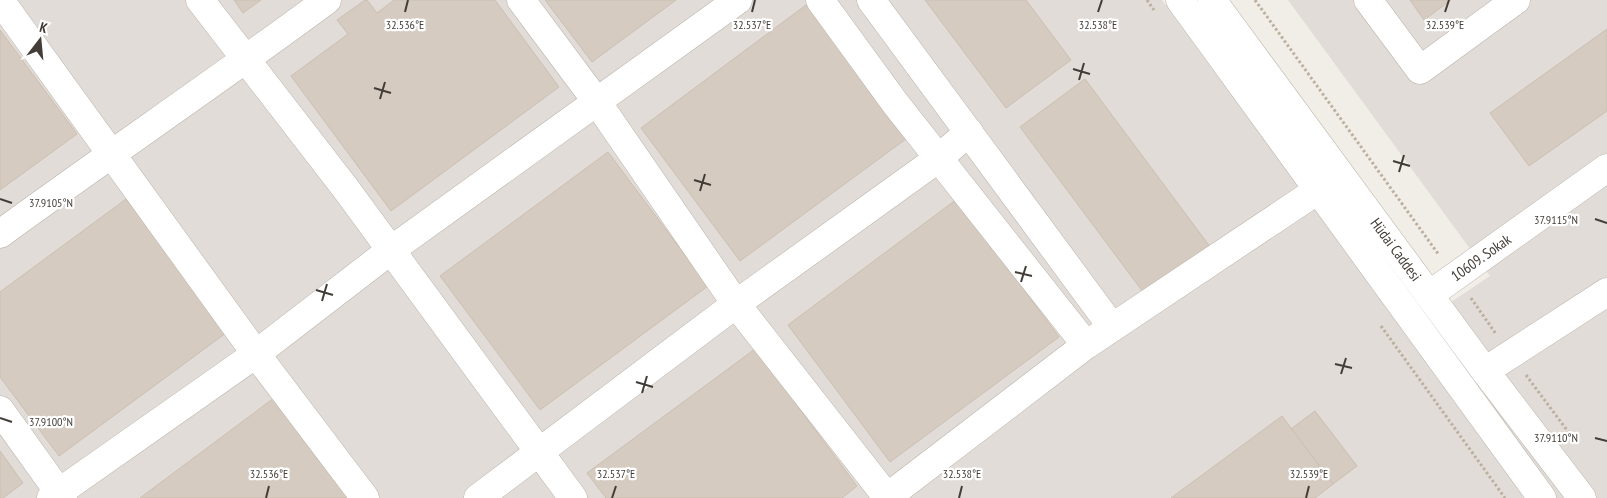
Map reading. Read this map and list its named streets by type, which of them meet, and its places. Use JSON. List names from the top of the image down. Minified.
{"streets":{"street":["Hüdai Caddesi","10609. Sokak"]},"crossings":[["Hüdai Caddesi","10609. Sokak"]],"north":"top","coordinates":["32.536°E","32.537°E","32.538°E","32.539°E","37.9105°N","37.9115°N","37.9100°N","37.9110°N"]}
